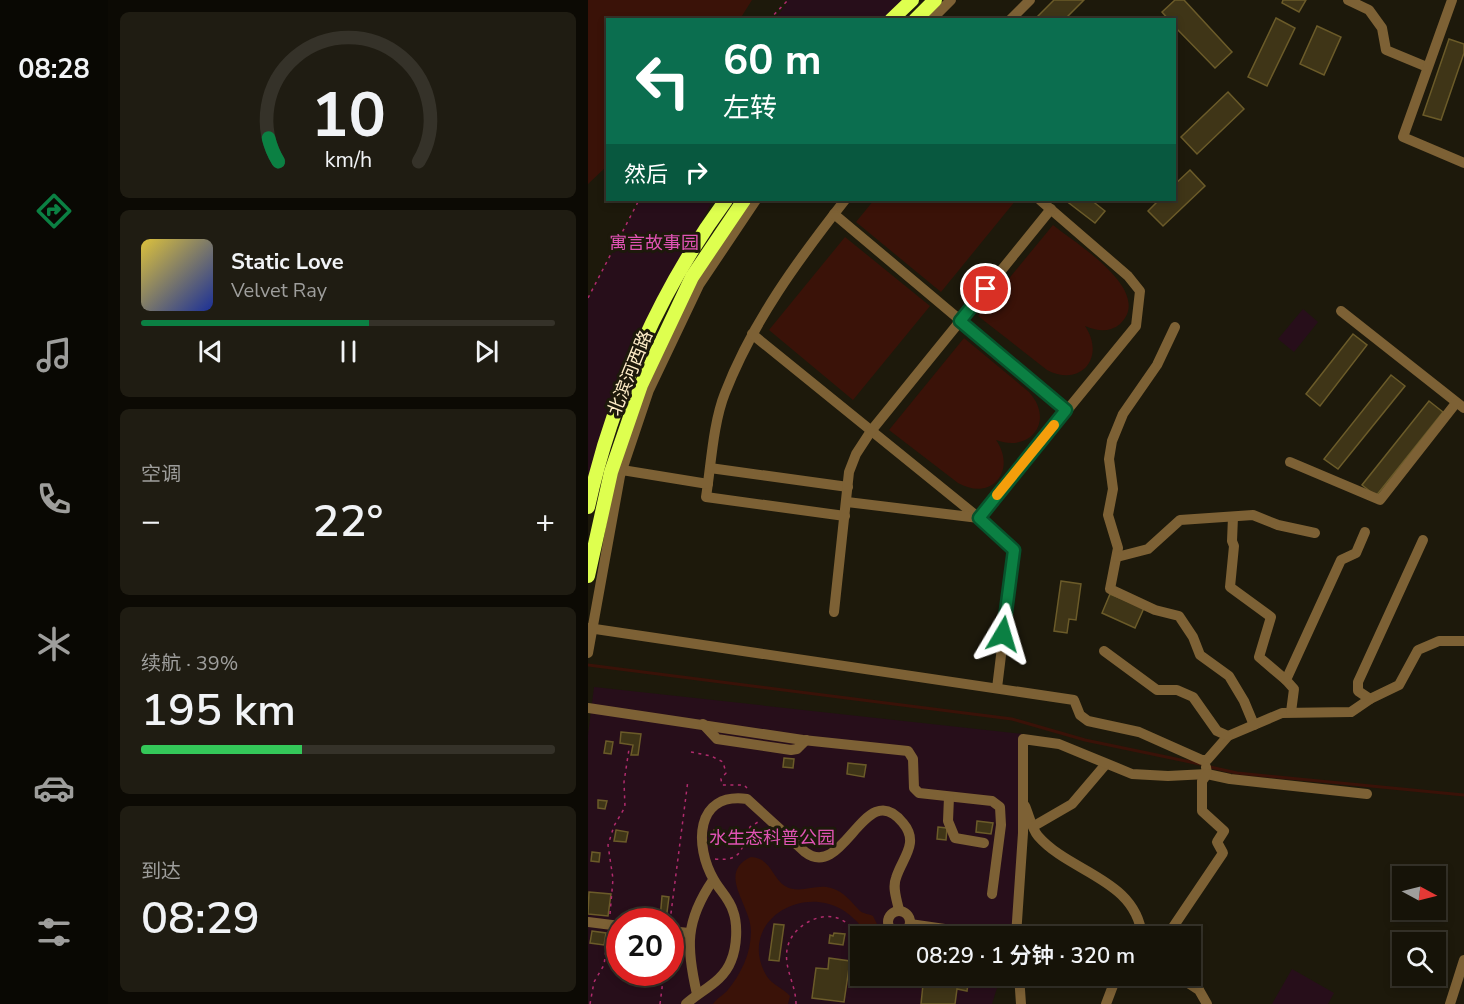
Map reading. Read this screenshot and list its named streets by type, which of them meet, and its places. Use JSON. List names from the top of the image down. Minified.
{"streets":{"main road":["北滨河西路"]},"parks":["寓言故事园","水生态科普公园"],"north":"right","page":{"tabs":"08:28","turn":["60 m","左转"],"then":"然后","song":["Static Love","Velvet Ray"],"tile":["空调",["续航 · 39%","195 km"],["到达","08:29"]],"heat":["−","22°","+"],"limit":"20","trip":"08:29 · 1 分钟 · 320 m","gauge":["10","km/h"]}}
